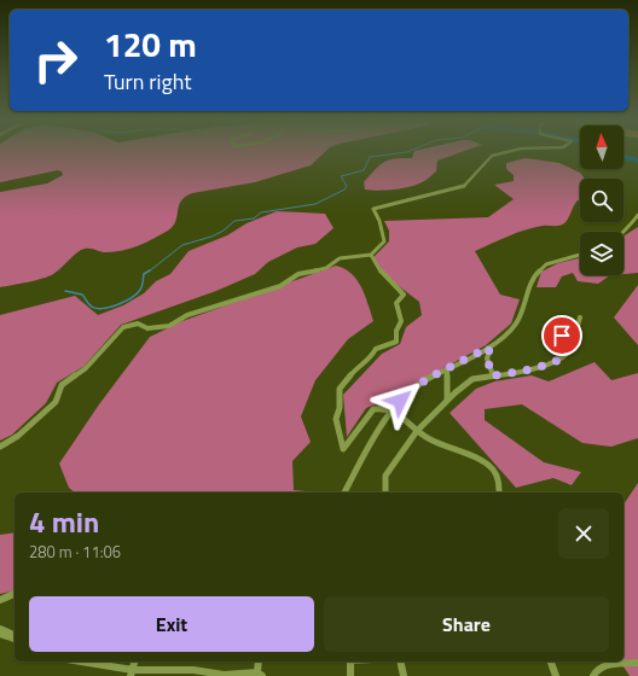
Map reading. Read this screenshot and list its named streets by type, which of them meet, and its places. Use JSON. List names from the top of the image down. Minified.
{"north":"top","page":{"turn":["120 m","Turn right"],"heading":["4 min","280 m · 11:06"],"buttons":["Exit","Share"]}}
